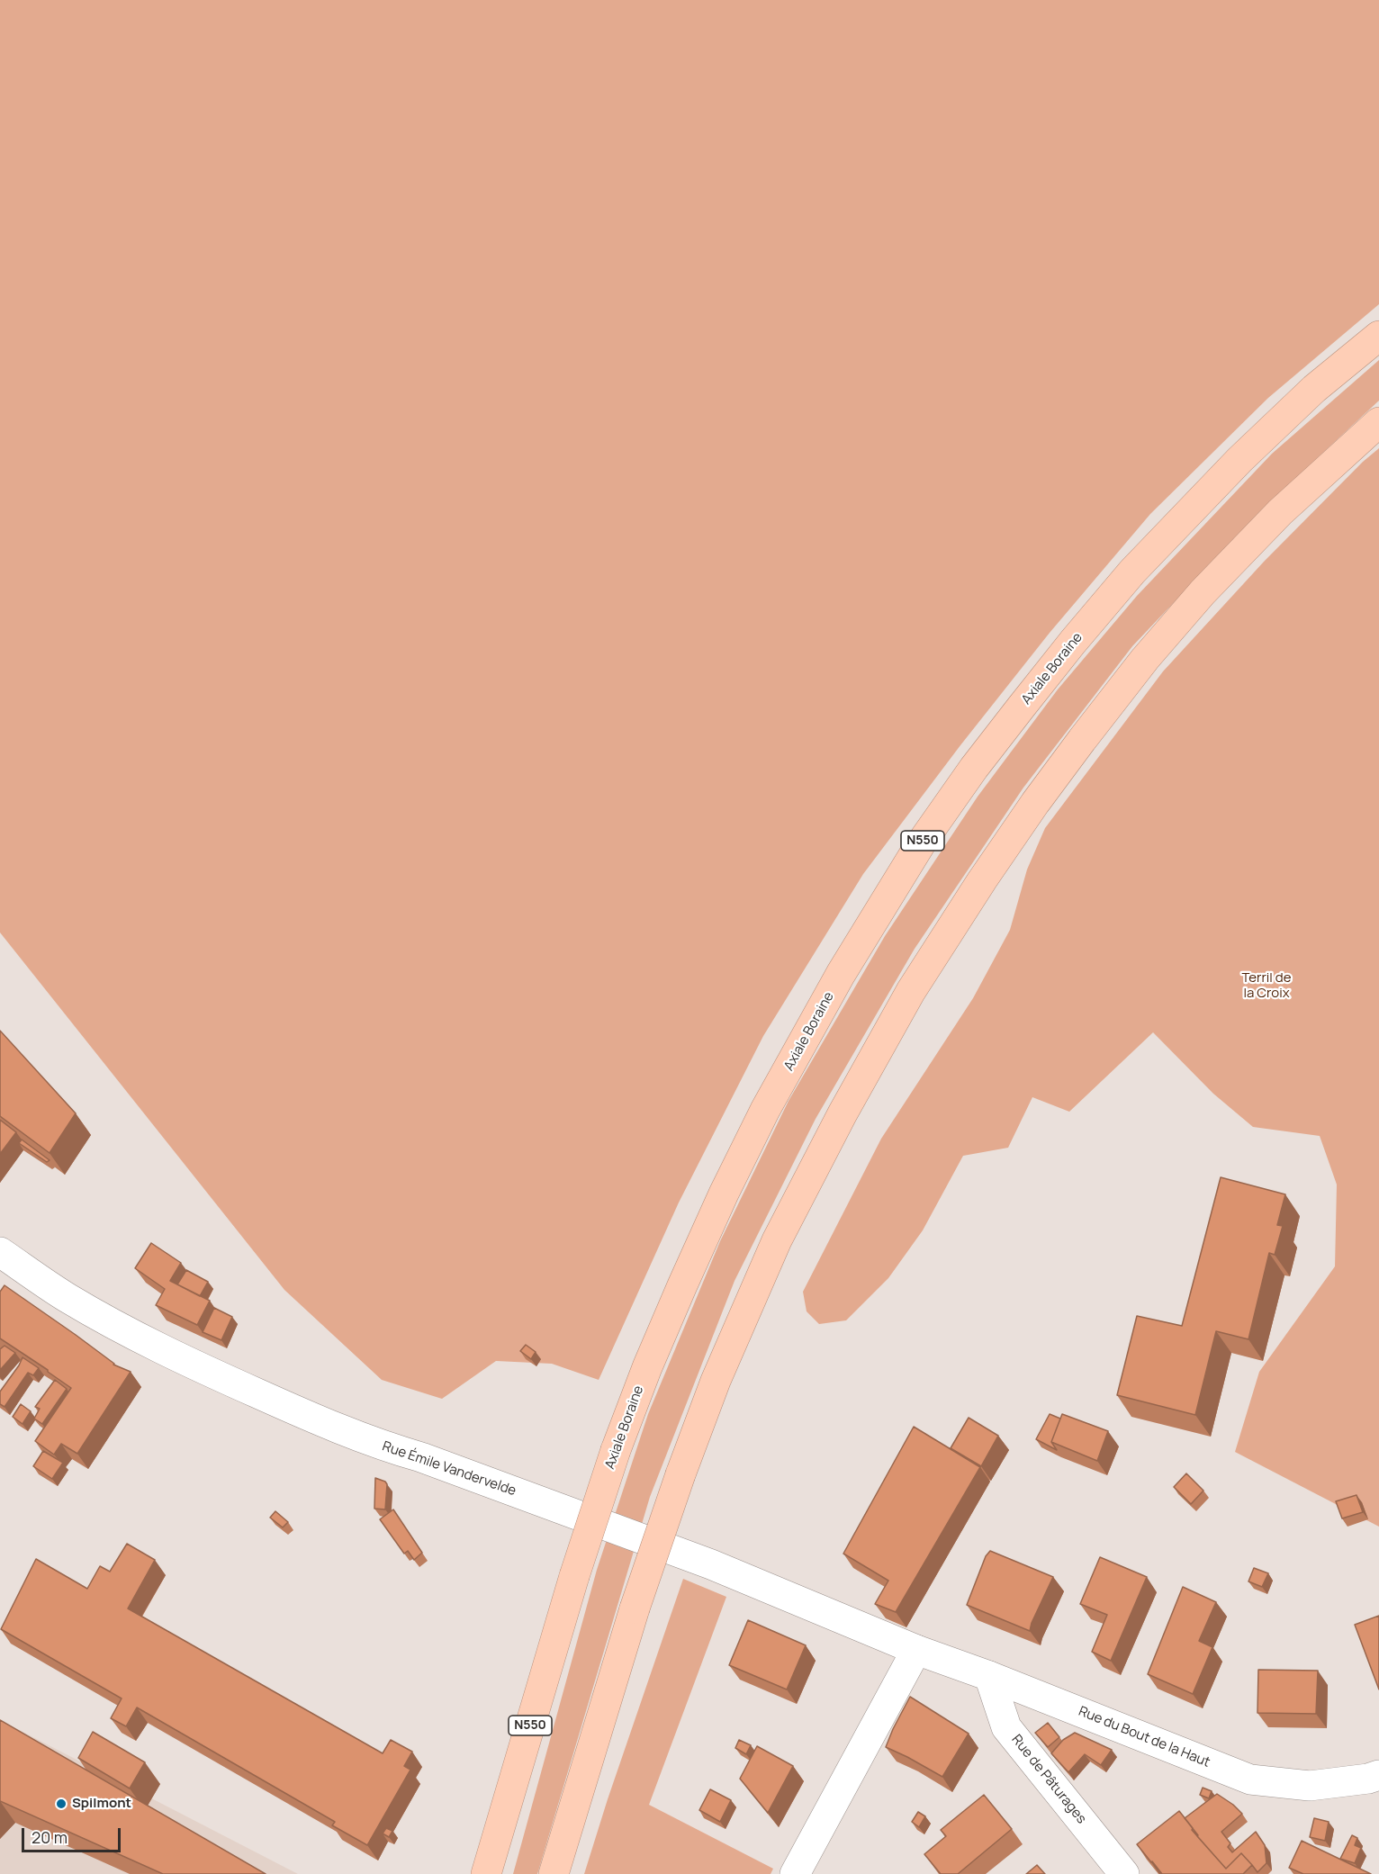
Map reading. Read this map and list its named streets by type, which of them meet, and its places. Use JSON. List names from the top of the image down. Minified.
{"streets":{"highway":["Axiale Boraine","N550"],"street":["Rue Émile Vandervelde","Rue du Bout de la Haut","Rue de Pâturages"]},"crossings":[["Rue Émile Vandervelde","Rue du Bout de la Haut"],["Rue du Bout de la Haut","Rue de Pâturages"]],"parks":["Terril de la Croix"],"places":["Spilmont"],"scale_bar":"20 m"}
